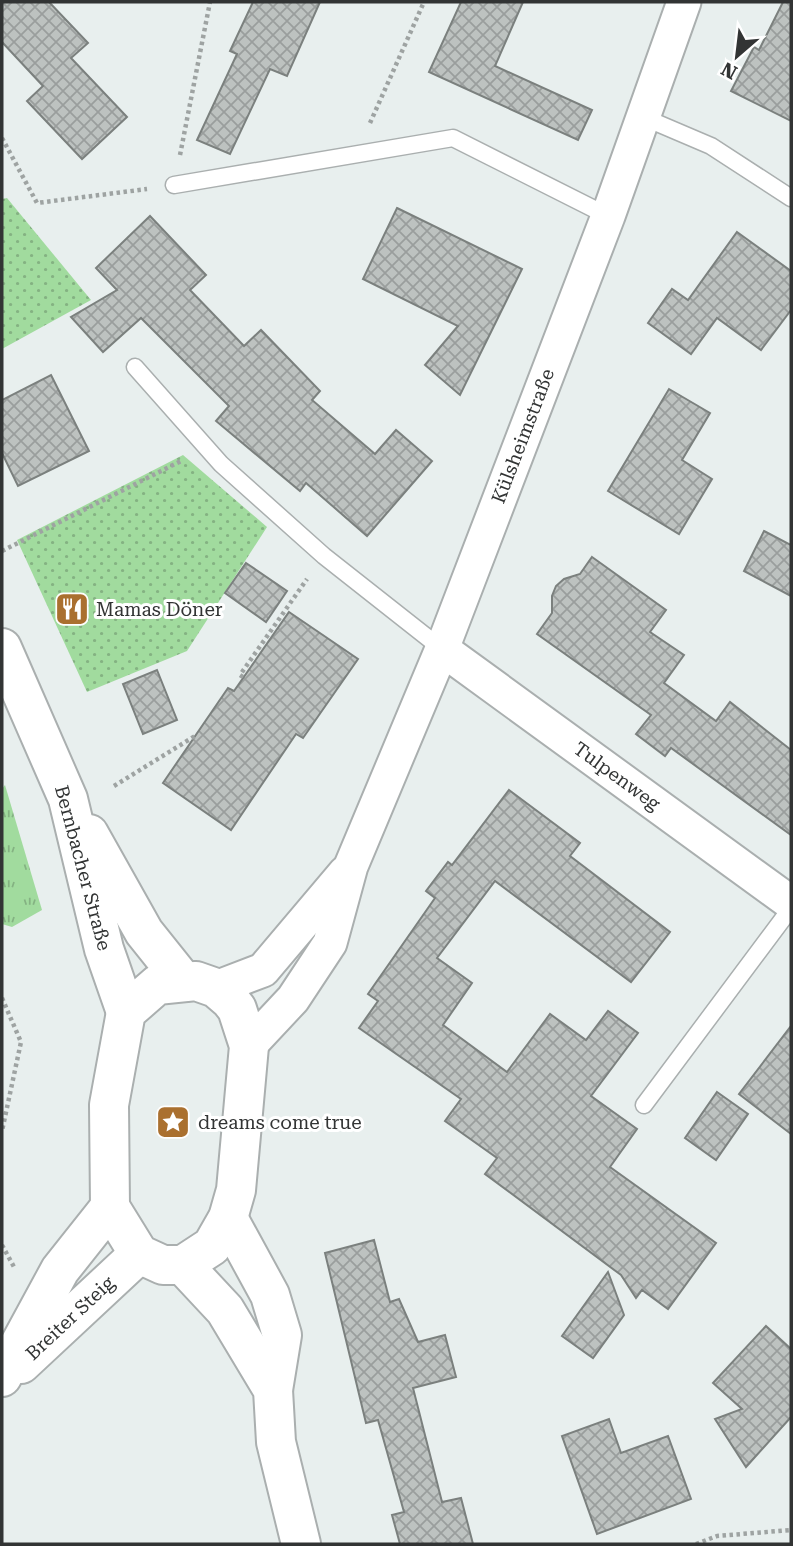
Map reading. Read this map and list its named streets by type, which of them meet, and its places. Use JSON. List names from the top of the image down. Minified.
{"streets":{"street":["Külsheimstraße","Tulpenweg","Bernbacher Straße","Breiter Steig"]},"crossings":[["Külsheimstraße","Tulpenweg"]],"places":{"restaurant":["Mamas Döner"],"place":["dreams come true"]},"north":"bottom left"}
